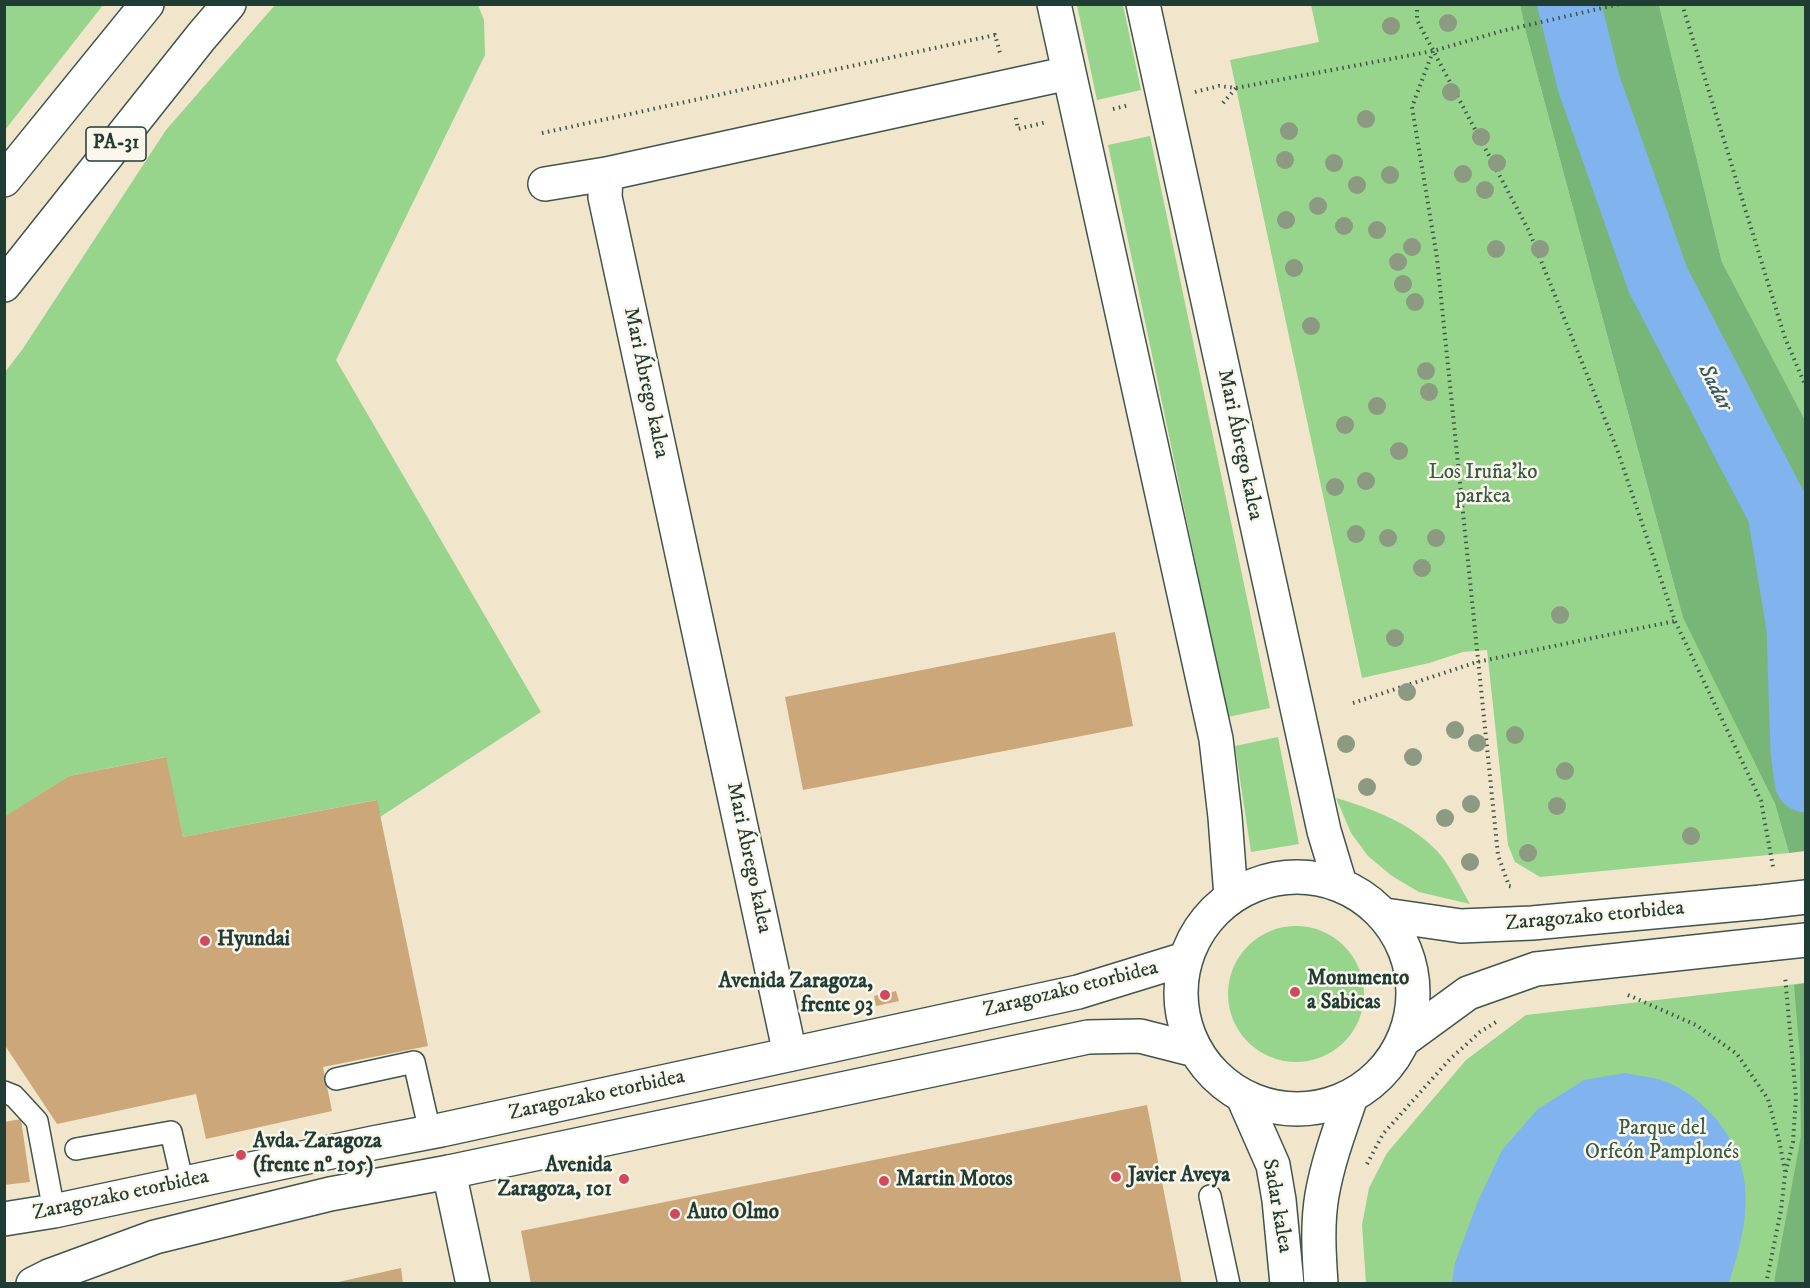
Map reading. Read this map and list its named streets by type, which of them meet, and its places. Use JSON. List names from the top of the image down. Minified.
{"streets":{"main road":["PA-31","Mari Ábrego kalea","Zaragozako etorbidea","Sadar kalea"]},"crossings":[["Mari Ábrego kalea","Zaragozako etorbidea"]],"water":["Sadar"],"parks":["Los Iruña'ko parkea","Parque del Orfeón Pamplonés"],"places":["Hyundai","Monumento a Sabicas","Avenida Zaragoza, frente 93","Avda. Zaragoza (frente nº 105)","Javier Aveya","Avenida Zaragoza, 101","Martin Motos","Auto Olmo"]}
